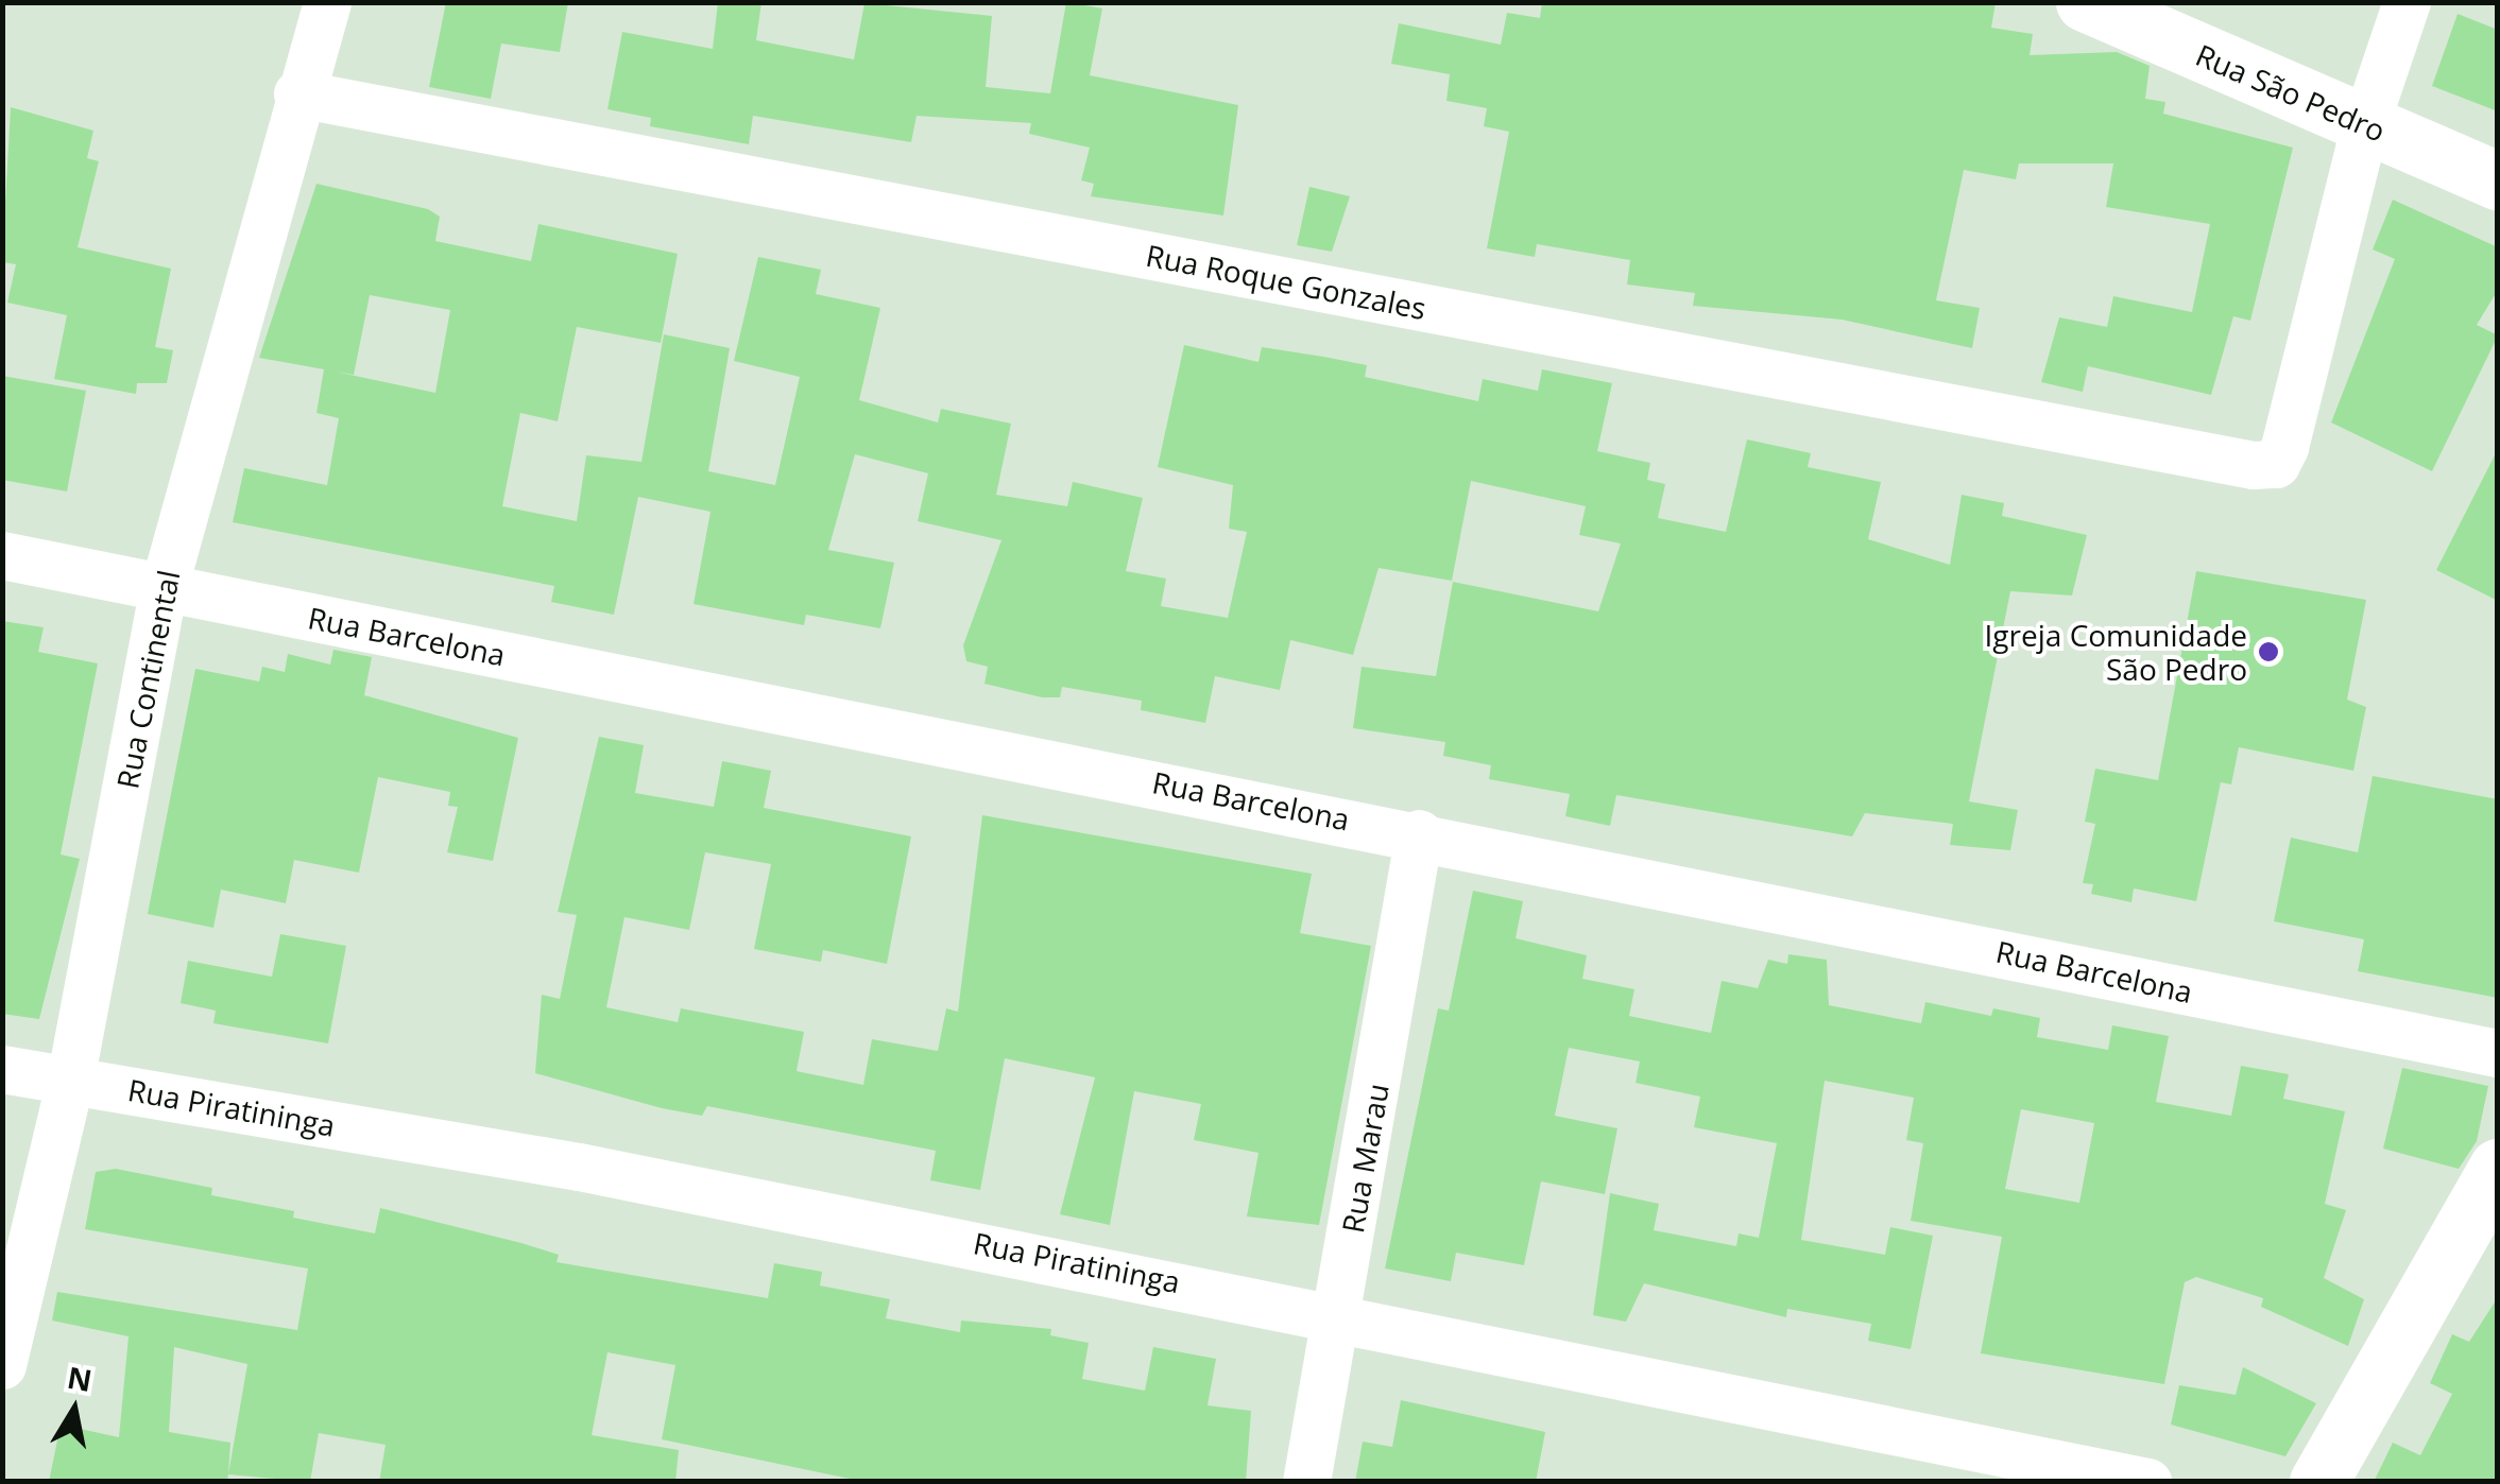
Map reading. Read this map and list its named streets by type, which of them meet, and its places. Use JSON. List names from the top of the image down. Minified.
{"streets":{"street":["Rua São Pedro","Rua Roque Gonzales","Rua Barcelona","Rua Continental","Rua Piratininga","Rua Marau"]},"crossings":[["Rua São Pedro","Rua Roque Gonzales"],["Rua Roque Gonzales","Rua Continental"],["Rua Barcelona","Rua Continental"],["Rua Barcelona","Rua Marau"],["Rua Continental","Rua Piratininga"],["Rua Piratininga","Rua Marau"]],"places":["Igreja Comunidade São Pedro"],"north":"top"}
